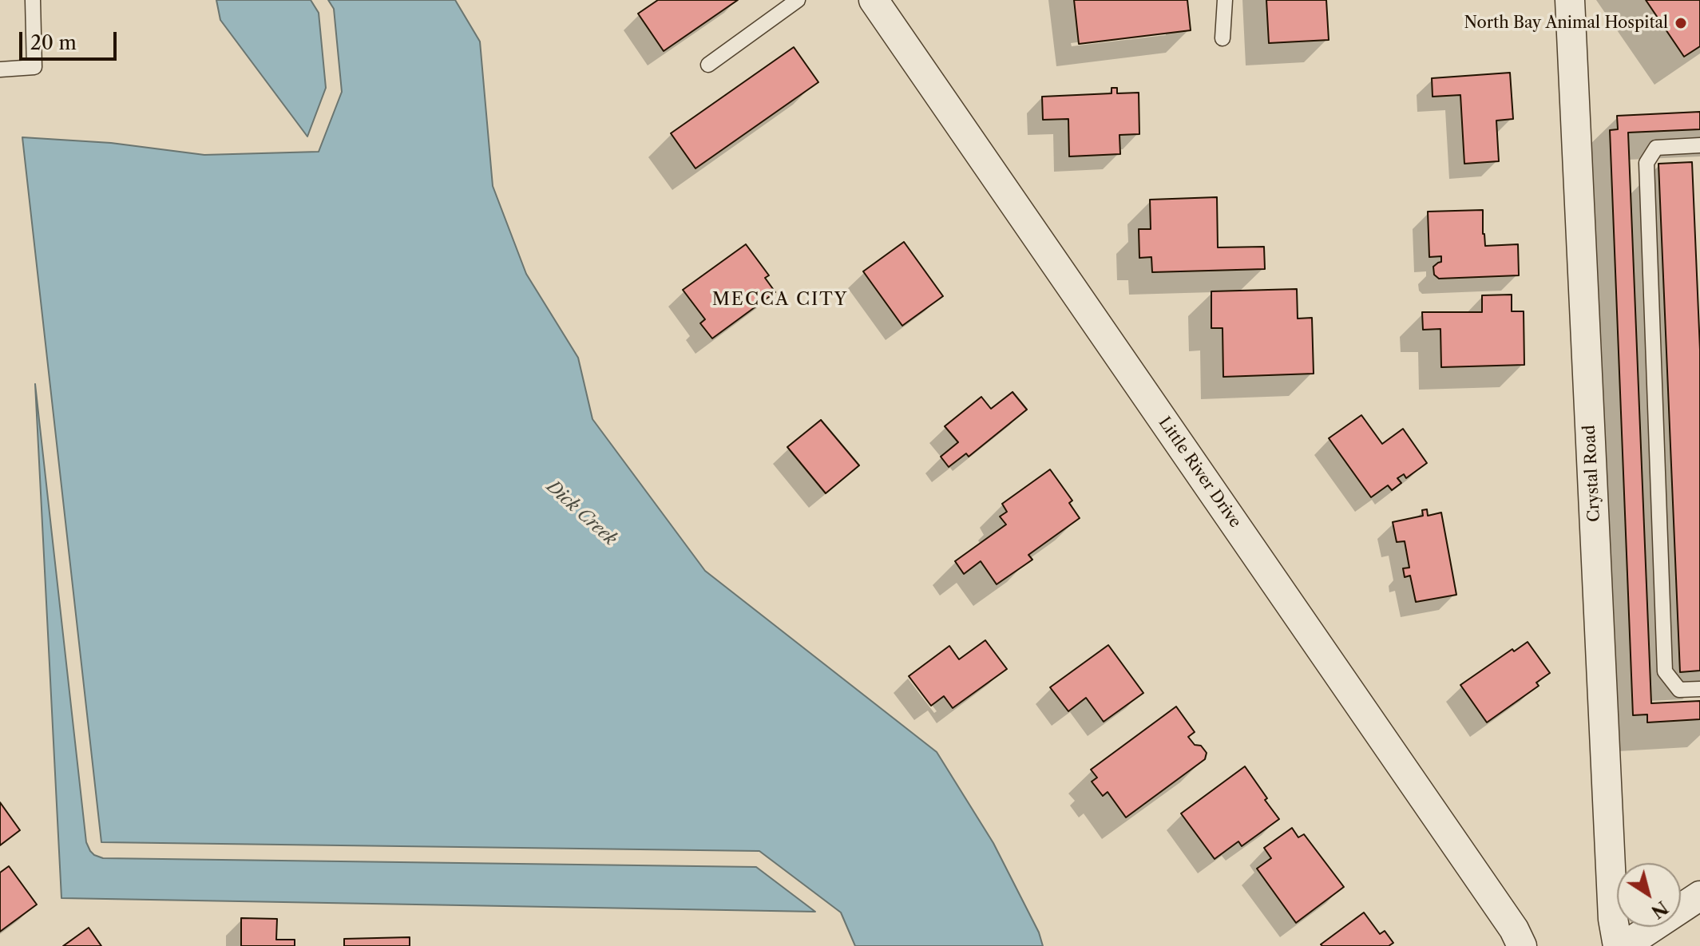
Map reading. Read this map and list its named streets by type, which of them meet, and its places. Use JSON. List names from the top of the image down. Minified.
{"streets":{"street":["Little River Drive","Crystal Road"]},"districts":["MECCA CITY"],"water":["Dick Creek"],"places":["North Bay Animal Hospital"],"scale_bar":"20 m","north":"bottom right"}
